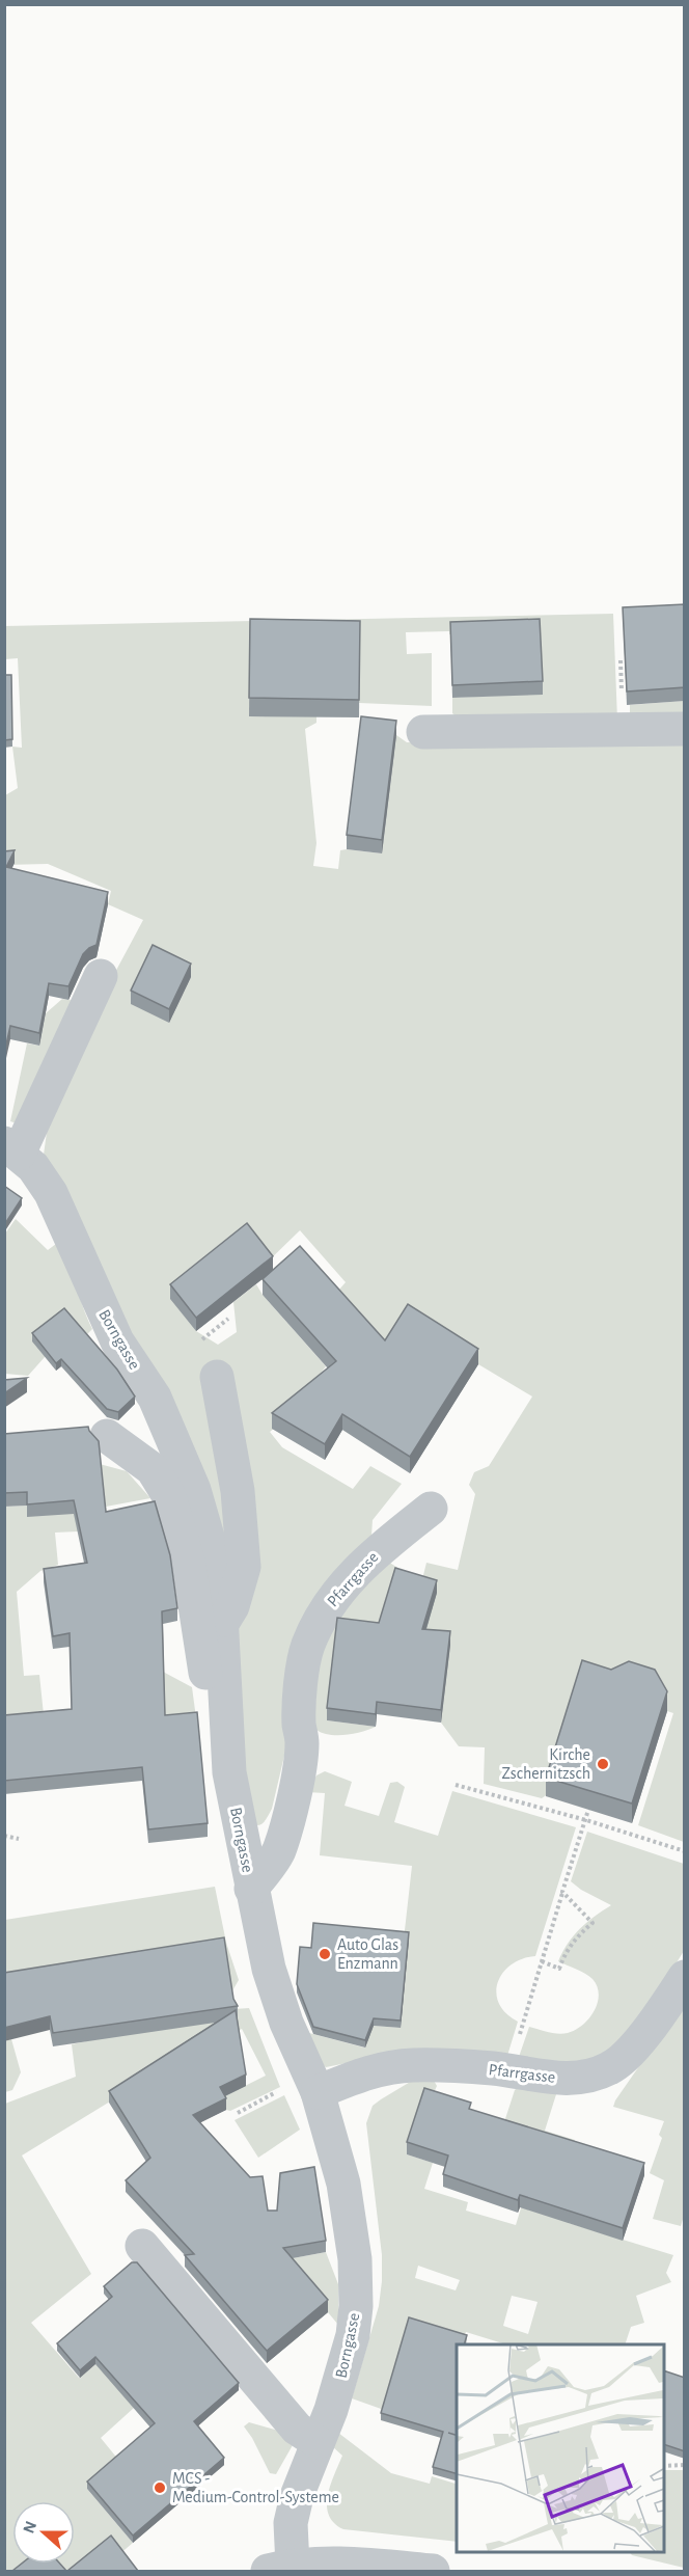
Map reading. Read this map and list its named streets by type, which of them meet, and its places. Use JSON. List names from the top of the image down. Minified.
{"streets":{"street":["Borngasse","Pfarrgasse"]},"crossings":[["Borngasse","Pfarrgasse"]],"places":["Kirche Zschernitzsch","Auto Glas Enzmann","MCS - Medium-Control-Systeme"],"north":"left"}
